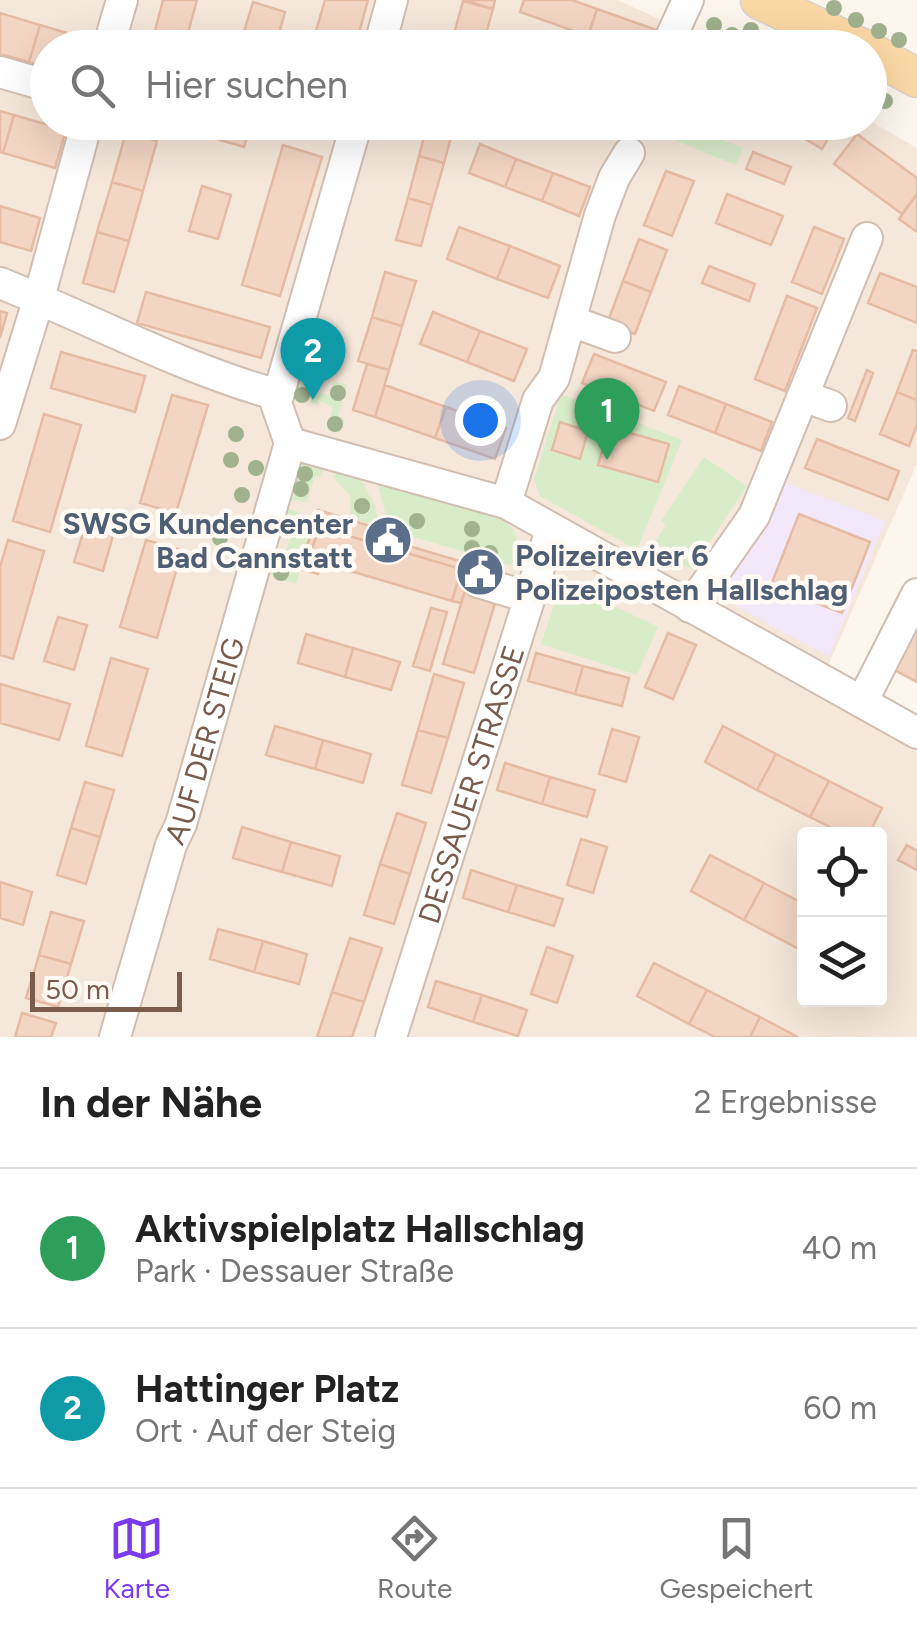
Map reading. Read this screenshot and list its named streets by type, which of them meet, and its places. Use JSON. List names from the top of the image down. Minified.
{"streets":{"street":["AUF DER STEIG","DESSAUER STRASSE"]},"places":{"public building":["SWSG Kundencenter Bad Cannstatt","Polizeirevier 6 Polizeiposten Hallschlag"]},"scale_bar":"50 m","page":{"search":"Hier suchen","pins":["2","1"],"scale":"50 m","heading":["In der Nähe","2 Ergebnisse"],"list":[{"mark":"1","name":"Aktivspielplatz Hallschlag","note":"Park · Dessauer Straße","value":"40 m"},{"mark":"2","name":"Hattinger Platz","note":"Ort · Auf der Steig","value":"60 m"}],"nav":["Karte","Route","Gespeichert"]}}
